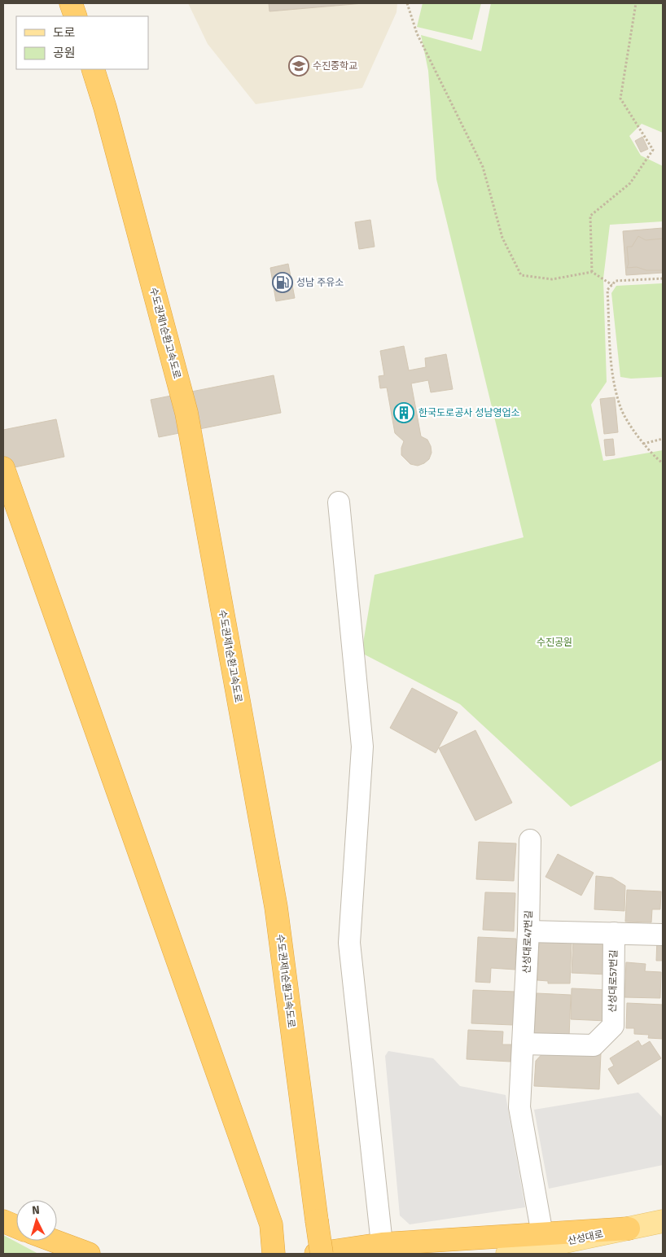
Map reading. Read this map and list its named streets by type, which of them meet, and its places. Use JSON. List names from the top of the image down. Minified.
{"streets":{"highway":["수도권제1순환고속도로"],"main road":["산성대로"],"street":["산성대로47번길","산성대로57번길"]},"crossings":[["산성대로47번길","산성대로57번길"]],"parks":["수진공원"],"places":{"school or university":["수진중학교"],"fuel station":["성남 주유소"],"building":["한국도로공사 성남영업소"]},"legend":["도로","공원"],"north":"top"}
